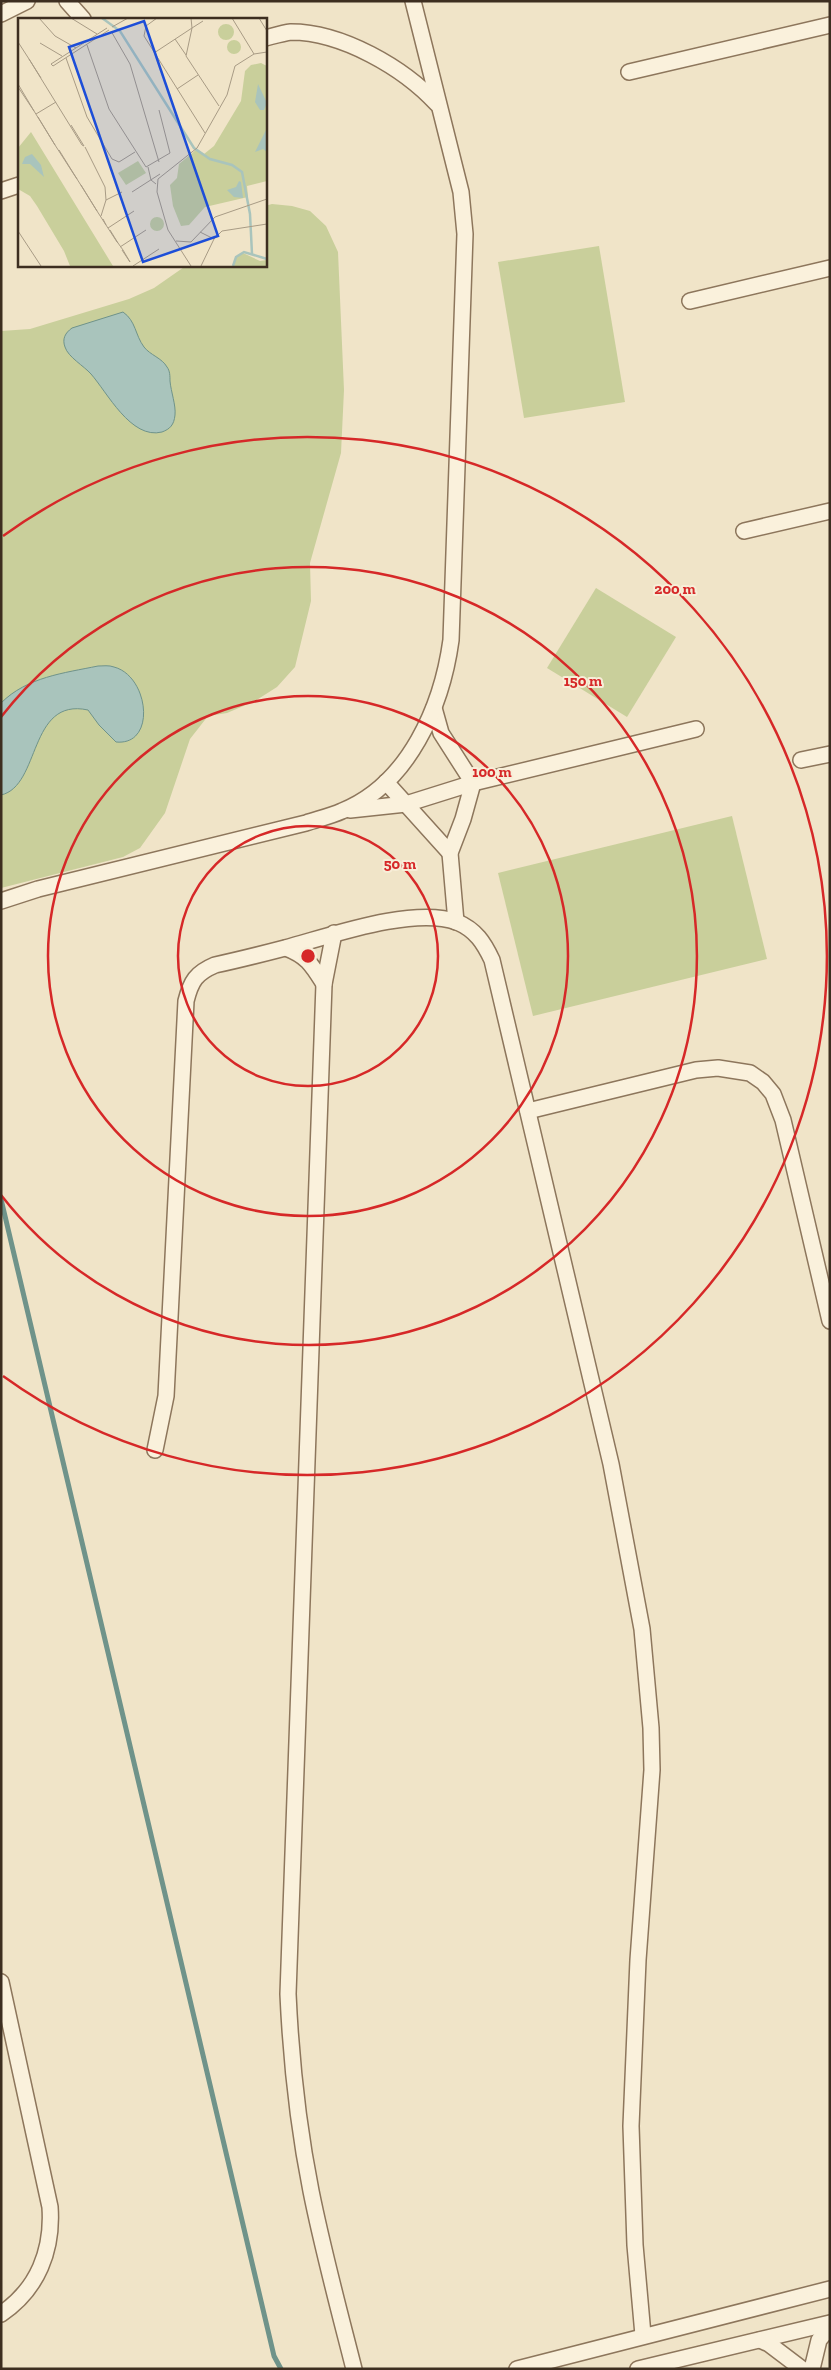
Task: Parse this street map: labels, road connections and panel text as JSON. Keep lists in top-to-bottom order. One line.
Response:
{"rings":["200 m","150 m","100 m","50 m"]}
